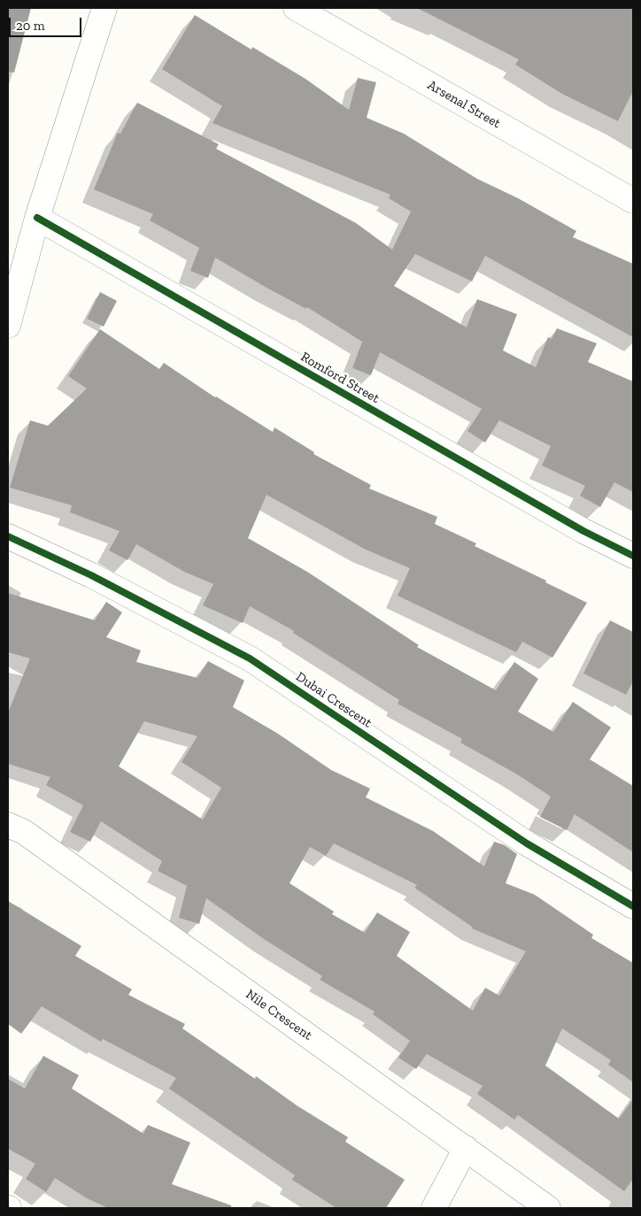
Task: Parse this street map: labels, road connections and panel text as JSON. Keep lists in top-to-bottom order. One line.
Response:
{"streets":{"street":["Arsenal Street","Romford Street","Dubai Crescent","Nile Crescent"]},"scale_bar":"20 m"}
